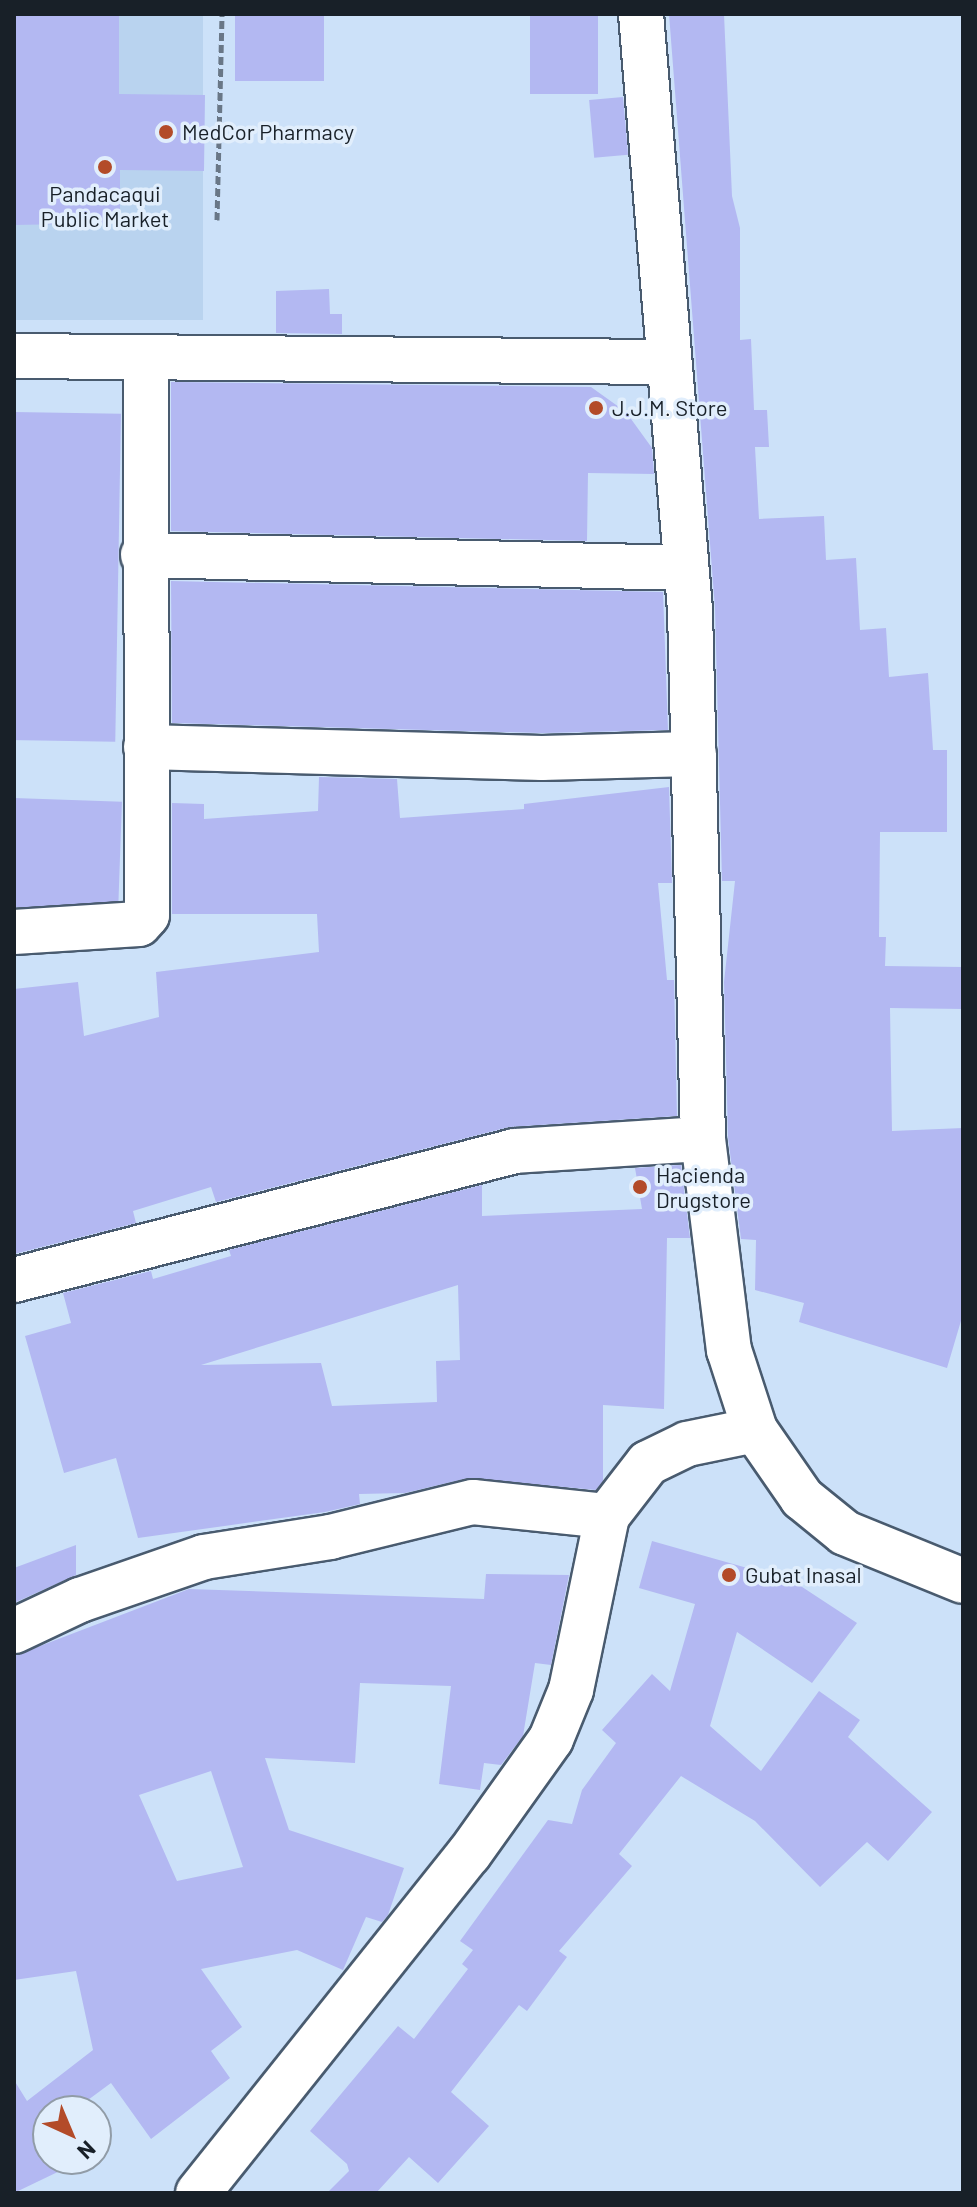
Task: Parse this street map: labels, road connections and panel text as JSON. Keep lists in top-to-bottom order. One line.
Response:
{"places":["MedCor Pharmacy","Pandacaqui Public Market","J.J.M. Store","Hacienda Drugstore","Gubat Inasal"],"north":"bottom right"}
